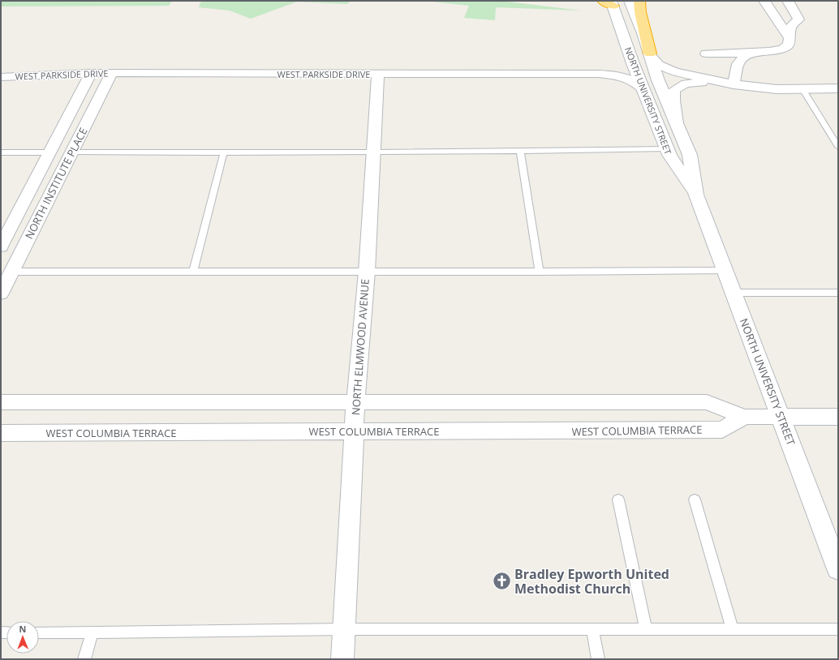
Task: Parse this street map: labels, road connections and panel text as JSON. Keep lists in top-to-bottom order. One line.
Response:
{"streets":{"main road":["NORTH UNIVERSITY STREET"],"street":["WEST PARKSIDE DRIVE","NORTH INSTITUTE PLACE","NORTH ELMWOOD AVENUE","WEST COLUMBIA TERRACE"]},"crossings":[["WEST PARKSIDE DRIVE","NORTH UNIVERSITY STREET"],["WEST PARKSIDE DRIVE","NORTH INSTITUTE PLACE"],["WEST PARKSIDE DRIVE","NORTH ELMWOOD AVENUE"],["NORTH ELMWOOD AVENUE","WEST COLUMBIA TERRACE"]],"places":{"church":["Bradley Epworth United Methodist Church"]},"north":"top"}
